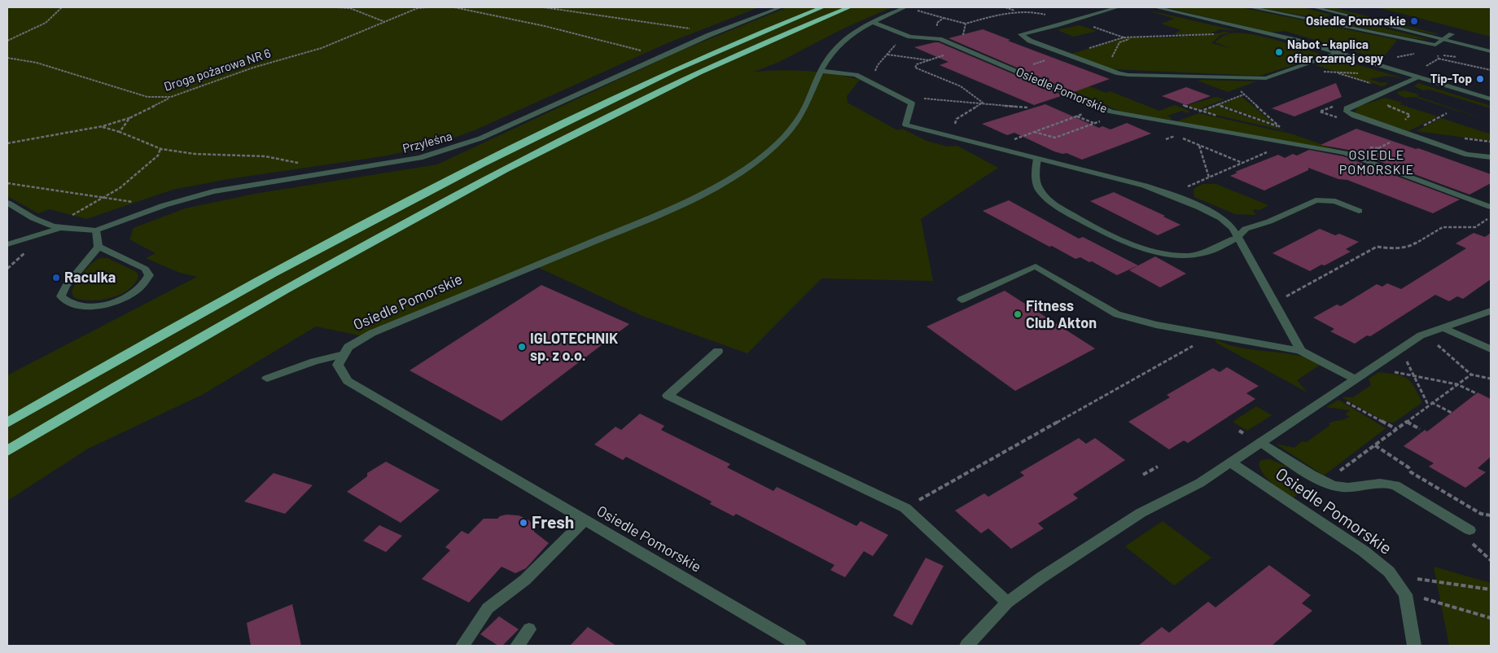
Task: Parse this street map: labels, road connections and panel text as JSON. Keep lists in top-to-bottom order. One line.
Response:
{"streets":{"street":["Osiedle Pomorskie","Przyleśna"],"path":["Droga pożarowa NR 6"]},"districts":["OSIEDLE POMORSKIE"],"places":["Osiedle Pomorskie","Nabot - kaplica ofiar czarnej ospy","Tip-Top","Raculka","Fitness Club Akton","IGLOTECHNIK sp. z o.o.","Fresh"]}
